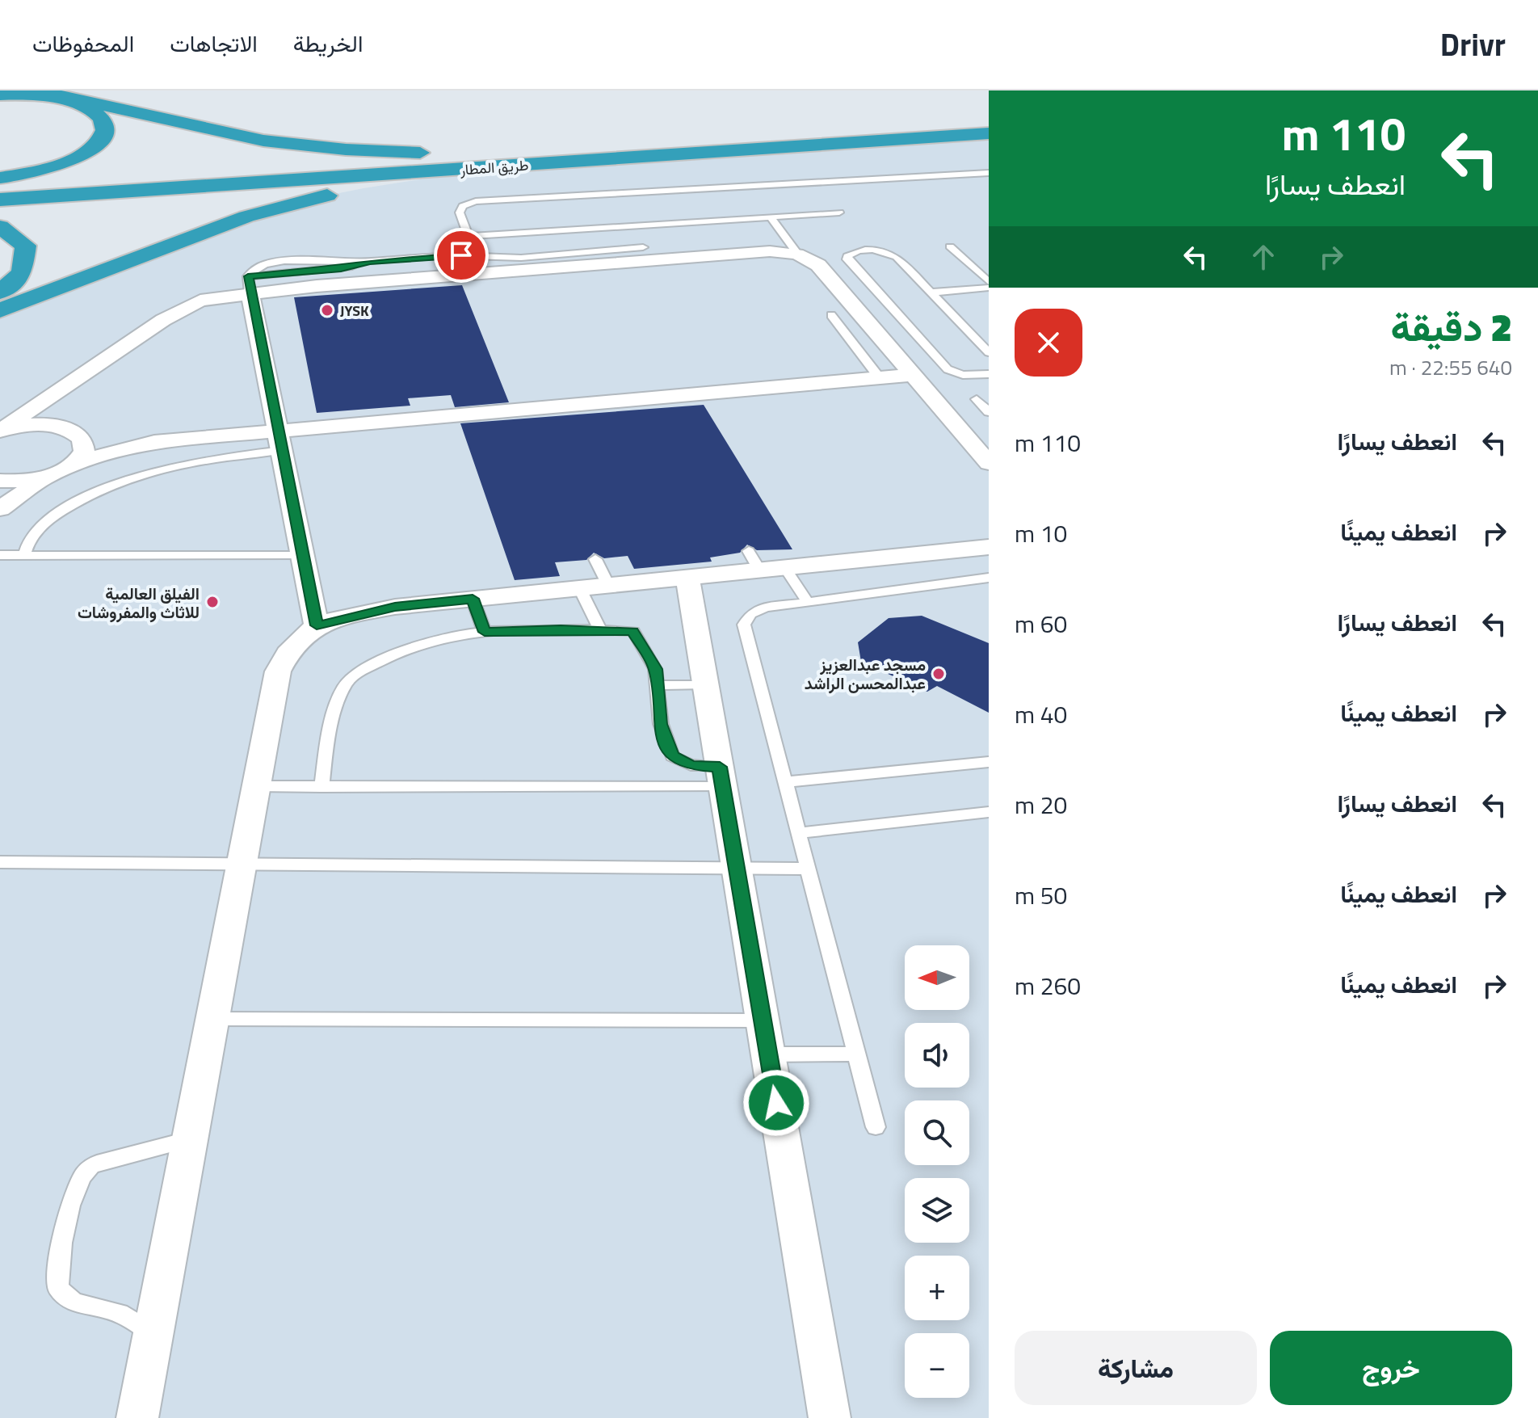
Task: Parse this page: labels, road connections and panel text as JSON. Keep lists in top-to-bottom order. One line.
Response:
{"streets":{"highway":["طريق المطار"]},"places":["JYSK","الفيلق العالمية للاثاث والمفروشات","مسجد عبدالعزيز عبدالمحسن الراشد"],"north":"left","page":{"header":"Drivr","nav":["الخريطة","الاتجاهات","المحفوظات"],"turn":["110 m","انعطف يسارًا"],"heading":["2 دقيقة","640 m · 22:55"],"list":[{"name":"انعطف يسارًا","value":"110 m"},{"name":"انعطف يمينًا","value":"10 m"},{"name":"انعطف يسارًا","value":"60 m"},{"name":"انعطف يمينًا","value":"40 m"},{"name":"انعطف يسارًا","value":"20 m"},{"name":"انعطف يمينًا","value":"50 m"},{"name":"انعطف يمينًا","value":"260 m"}],"map_buttons":["+","−"],"buttons":["خروج","مشاركة"]}}
